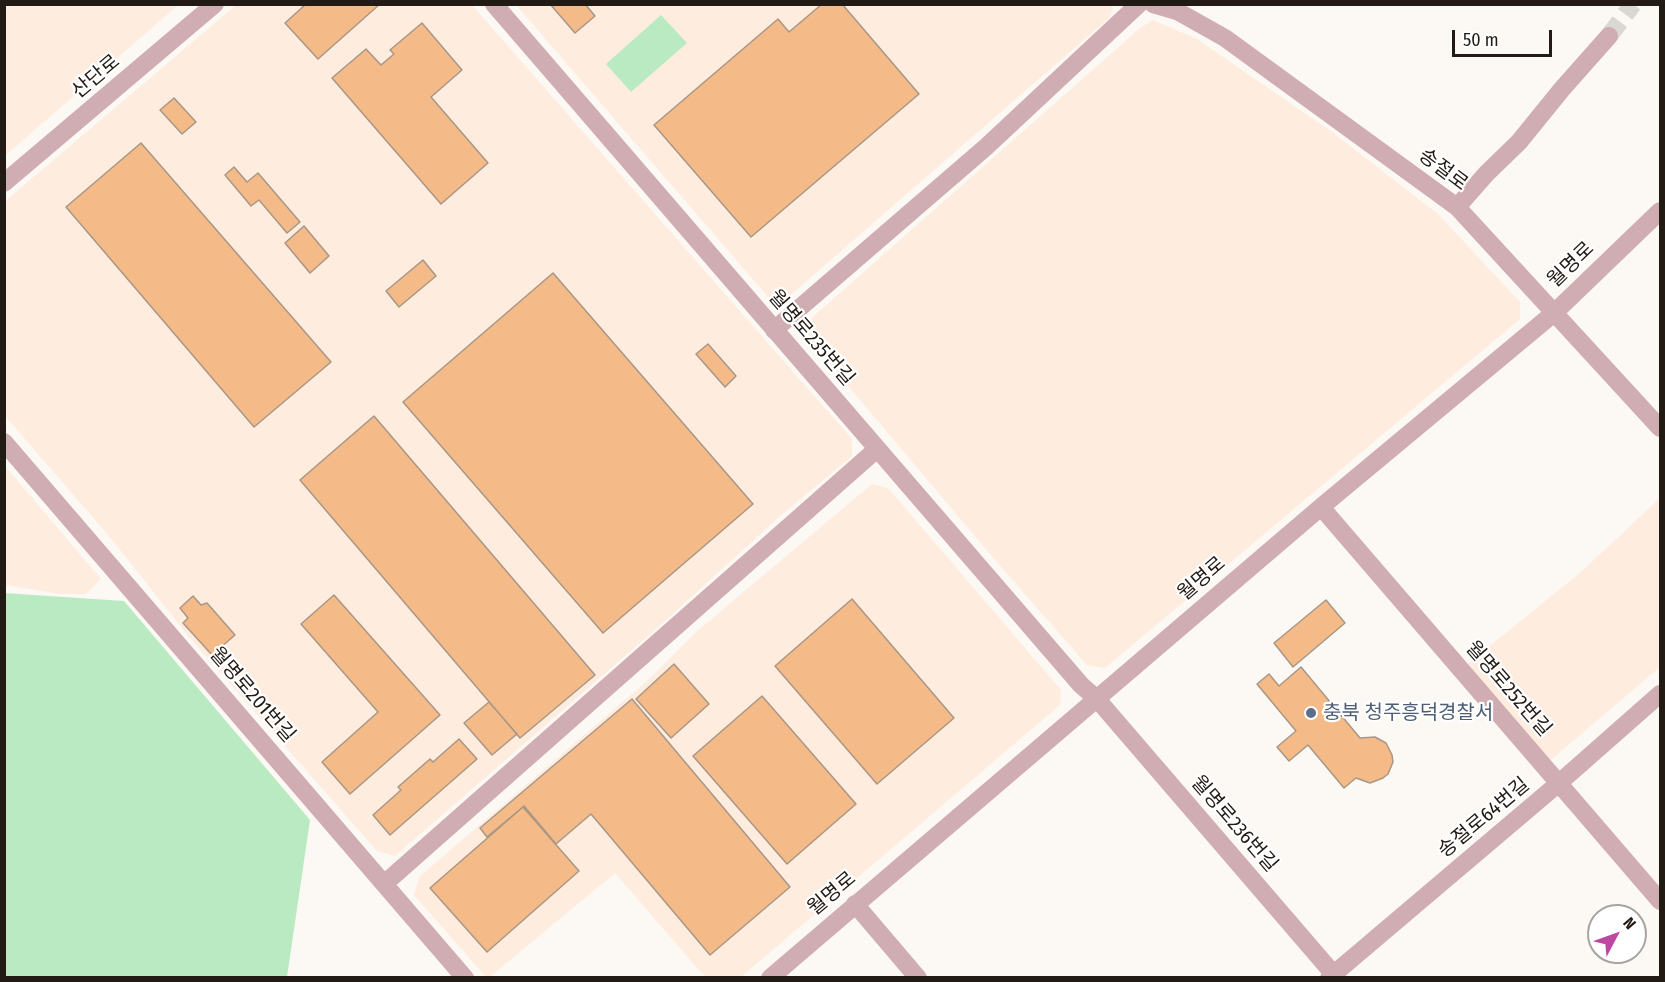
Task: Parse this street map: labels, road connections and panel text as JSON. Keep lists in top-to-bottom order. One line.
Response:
{"streets":{"street":["산단로","송절로","월명로","월명로235번길","월명로252번길","월명로201번길","송절로64번길","월명로236번길"]},"crossings":[["송절로","월명로"],["월명로","월명로235번길"],["월명로","월명로252번길"],["월명로","월명로236번길"],["월명로235번길","월명로236번길"],["월명로252번길","송절로64번길"],["송절로64번길","월명로236번길"]],"places":["충북 청주흥덕경찰서"],"scale_bar":"50 m","north":"top right"}
